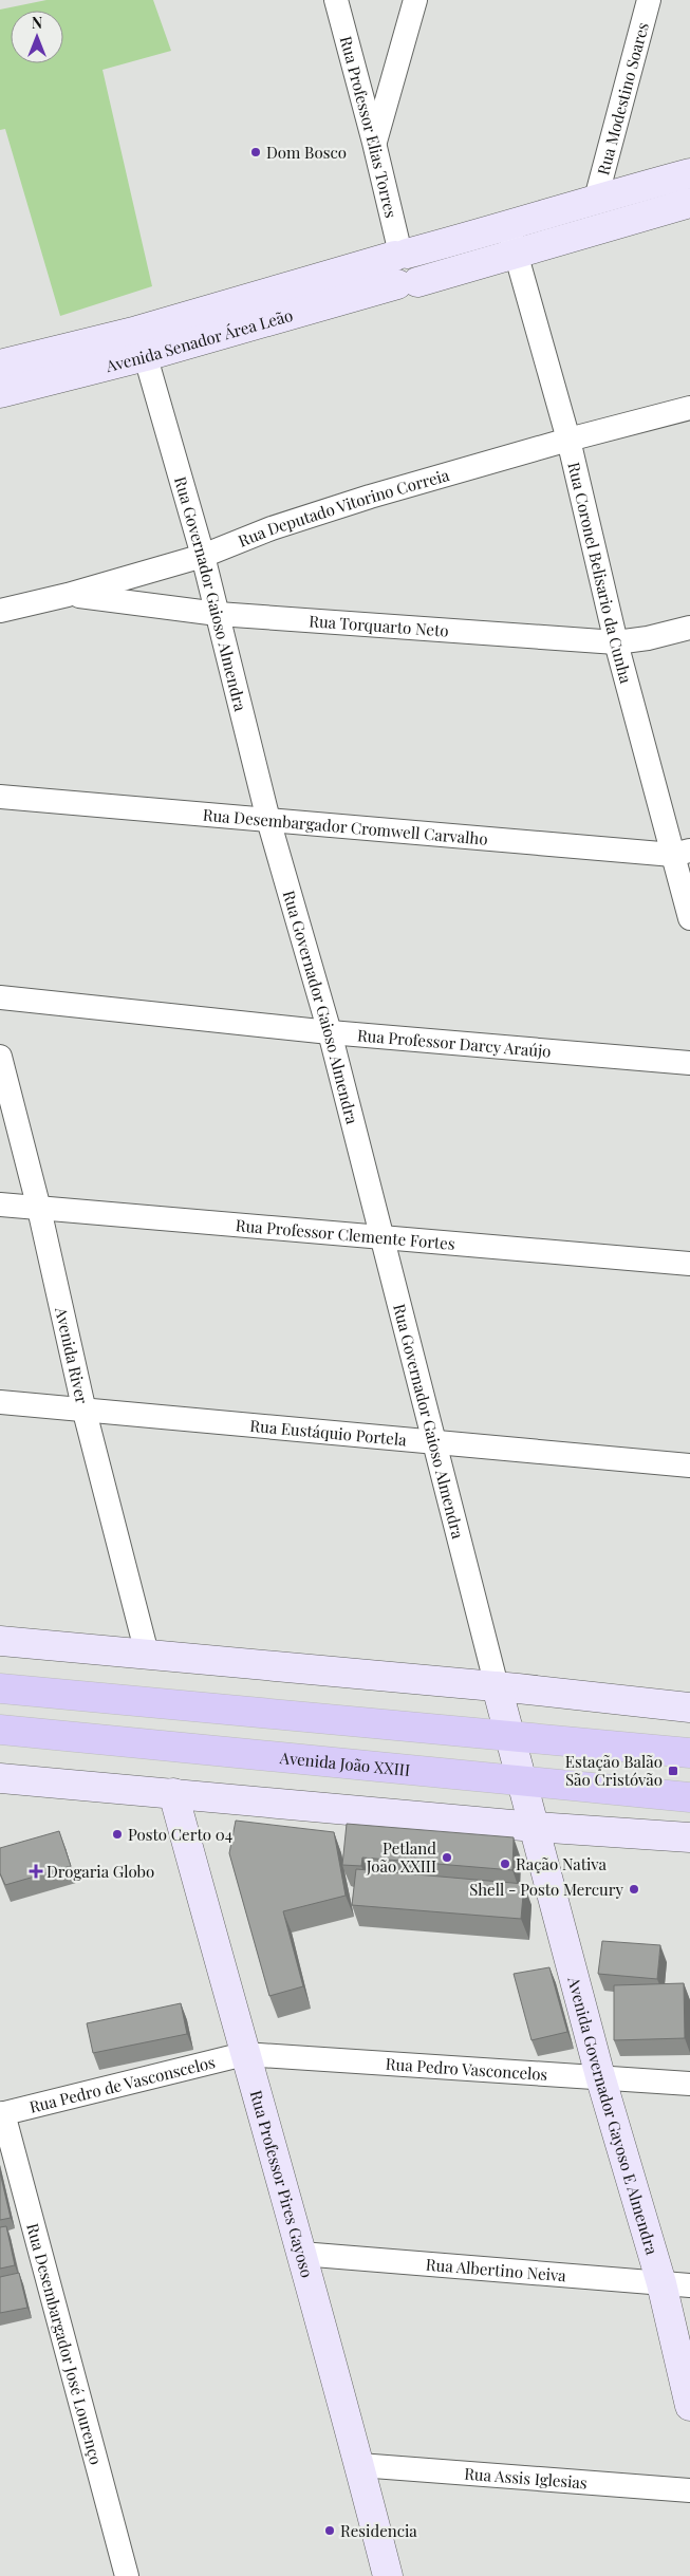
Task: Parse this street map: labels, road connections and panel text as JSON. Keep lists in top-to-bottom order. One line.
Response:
{"streets":{"main road":["Avenida Senador Área Leão","Avenida João XXIII","Avenida Governador Gayoso E Almendra","Rua Professor Pires Gayoso"],"street":["Rua Modestino Soares","Rua Professor Elias Torres","Rua Deputado Vitorino Correia","Rua Coronel Belisario da Cunha","Rua Governador Gaioso Almendra","Rua Torquarto Neto","Rua Desembargador Cromwell Carvalho","Rua Professor Darcy Araújo","Rua Professor Clemente Fortes","Avenida River","Rua Eustáquio Portela","Rua Pedro Vasconcelos","Rua Pedro de Vasconscelos","Rua Albertino Neiva","Rua Desembargador José Lourenço","Rua Assis Iglesias"]},"crossings":[["Rua Modestino Soares","Avenida Senador Área Leão"],["Rua Professor Elias Torres","Avenida Senador Área Leão"],["Avenida Senador Área Leão","Rua Coronel Belisario da Cunha"],["Avenida Senador Área Leão","Rua Governador Gaioso Almendra"],["Rua Deputado Vitorino Correia","Rua Coronel Belisario da Cunha"],["Rua Deputado Vitorino Correia","Rua Governador Gaioso Almendra"],["Rua Deputado Vitorino Correia","Rua Torquarto Neto"],["Rua Coronel Belisario da Cunha","Rua Torquarto Neto"],["Rua Coronel Belisario da Cunha","Rua Desembargador Cromwell Carvalho"],["Rua Governador Gaioso Almendra","Rua Torquarto Neto"],["Rua Governador Gaioso Almendra","Rua Desembargador Cromwell Carvalho"],["Rua Governador Gaioso Almendra","Rua Professor Darcy Araújo"],["Rua Governador Gaioso Almendra","Rua Professor Clemente Fortes"],["Rua Governador Gaioso Almendra","Rua Eustáquio Portela"],["Rua Governador Gaioso Almendra","Avenida Governador Gayoso E Almendra"],["Rua Professor Clemente Fortes","Avenida River"],["Avenida River","Rua Eustáquio Portela"],["Avenida João XXIII","Avenida Governador Gayoso E Almendra"],["Rua Pedro Vasconcelos","Rua Pedro de Vasconscelos"],["Rua Pedro Vasconcelos","Avenida Governador Gayoso E Almendra"],["Rua Pedro Vasconcelos","Rua Professor Pires Gayoso"],["Rua Pedro de Vasconscelos","Rua Professor Pires Gayoso"],["Rua Pedro de Vasconscelos","Rua Desembargador José Lourenço"],["Avenida Governador Gayoso E Almendra","Rua Albertino Neiva"],["Rua Professor Pires Gayoso","Rua Albertino Neiva"],["Rua Professor Pires Gayoso","Rua Assis Iglesias"]],"places":{"other":["Dom Bosco","Posto Certo 04","Petland João XXIII","Ração Nativa","Shell - Posto Mercury","Residencia"],"transit":["Estação Balão São Cristóvão"],"health":["Drogaria Globo"]},"north":"top"}
